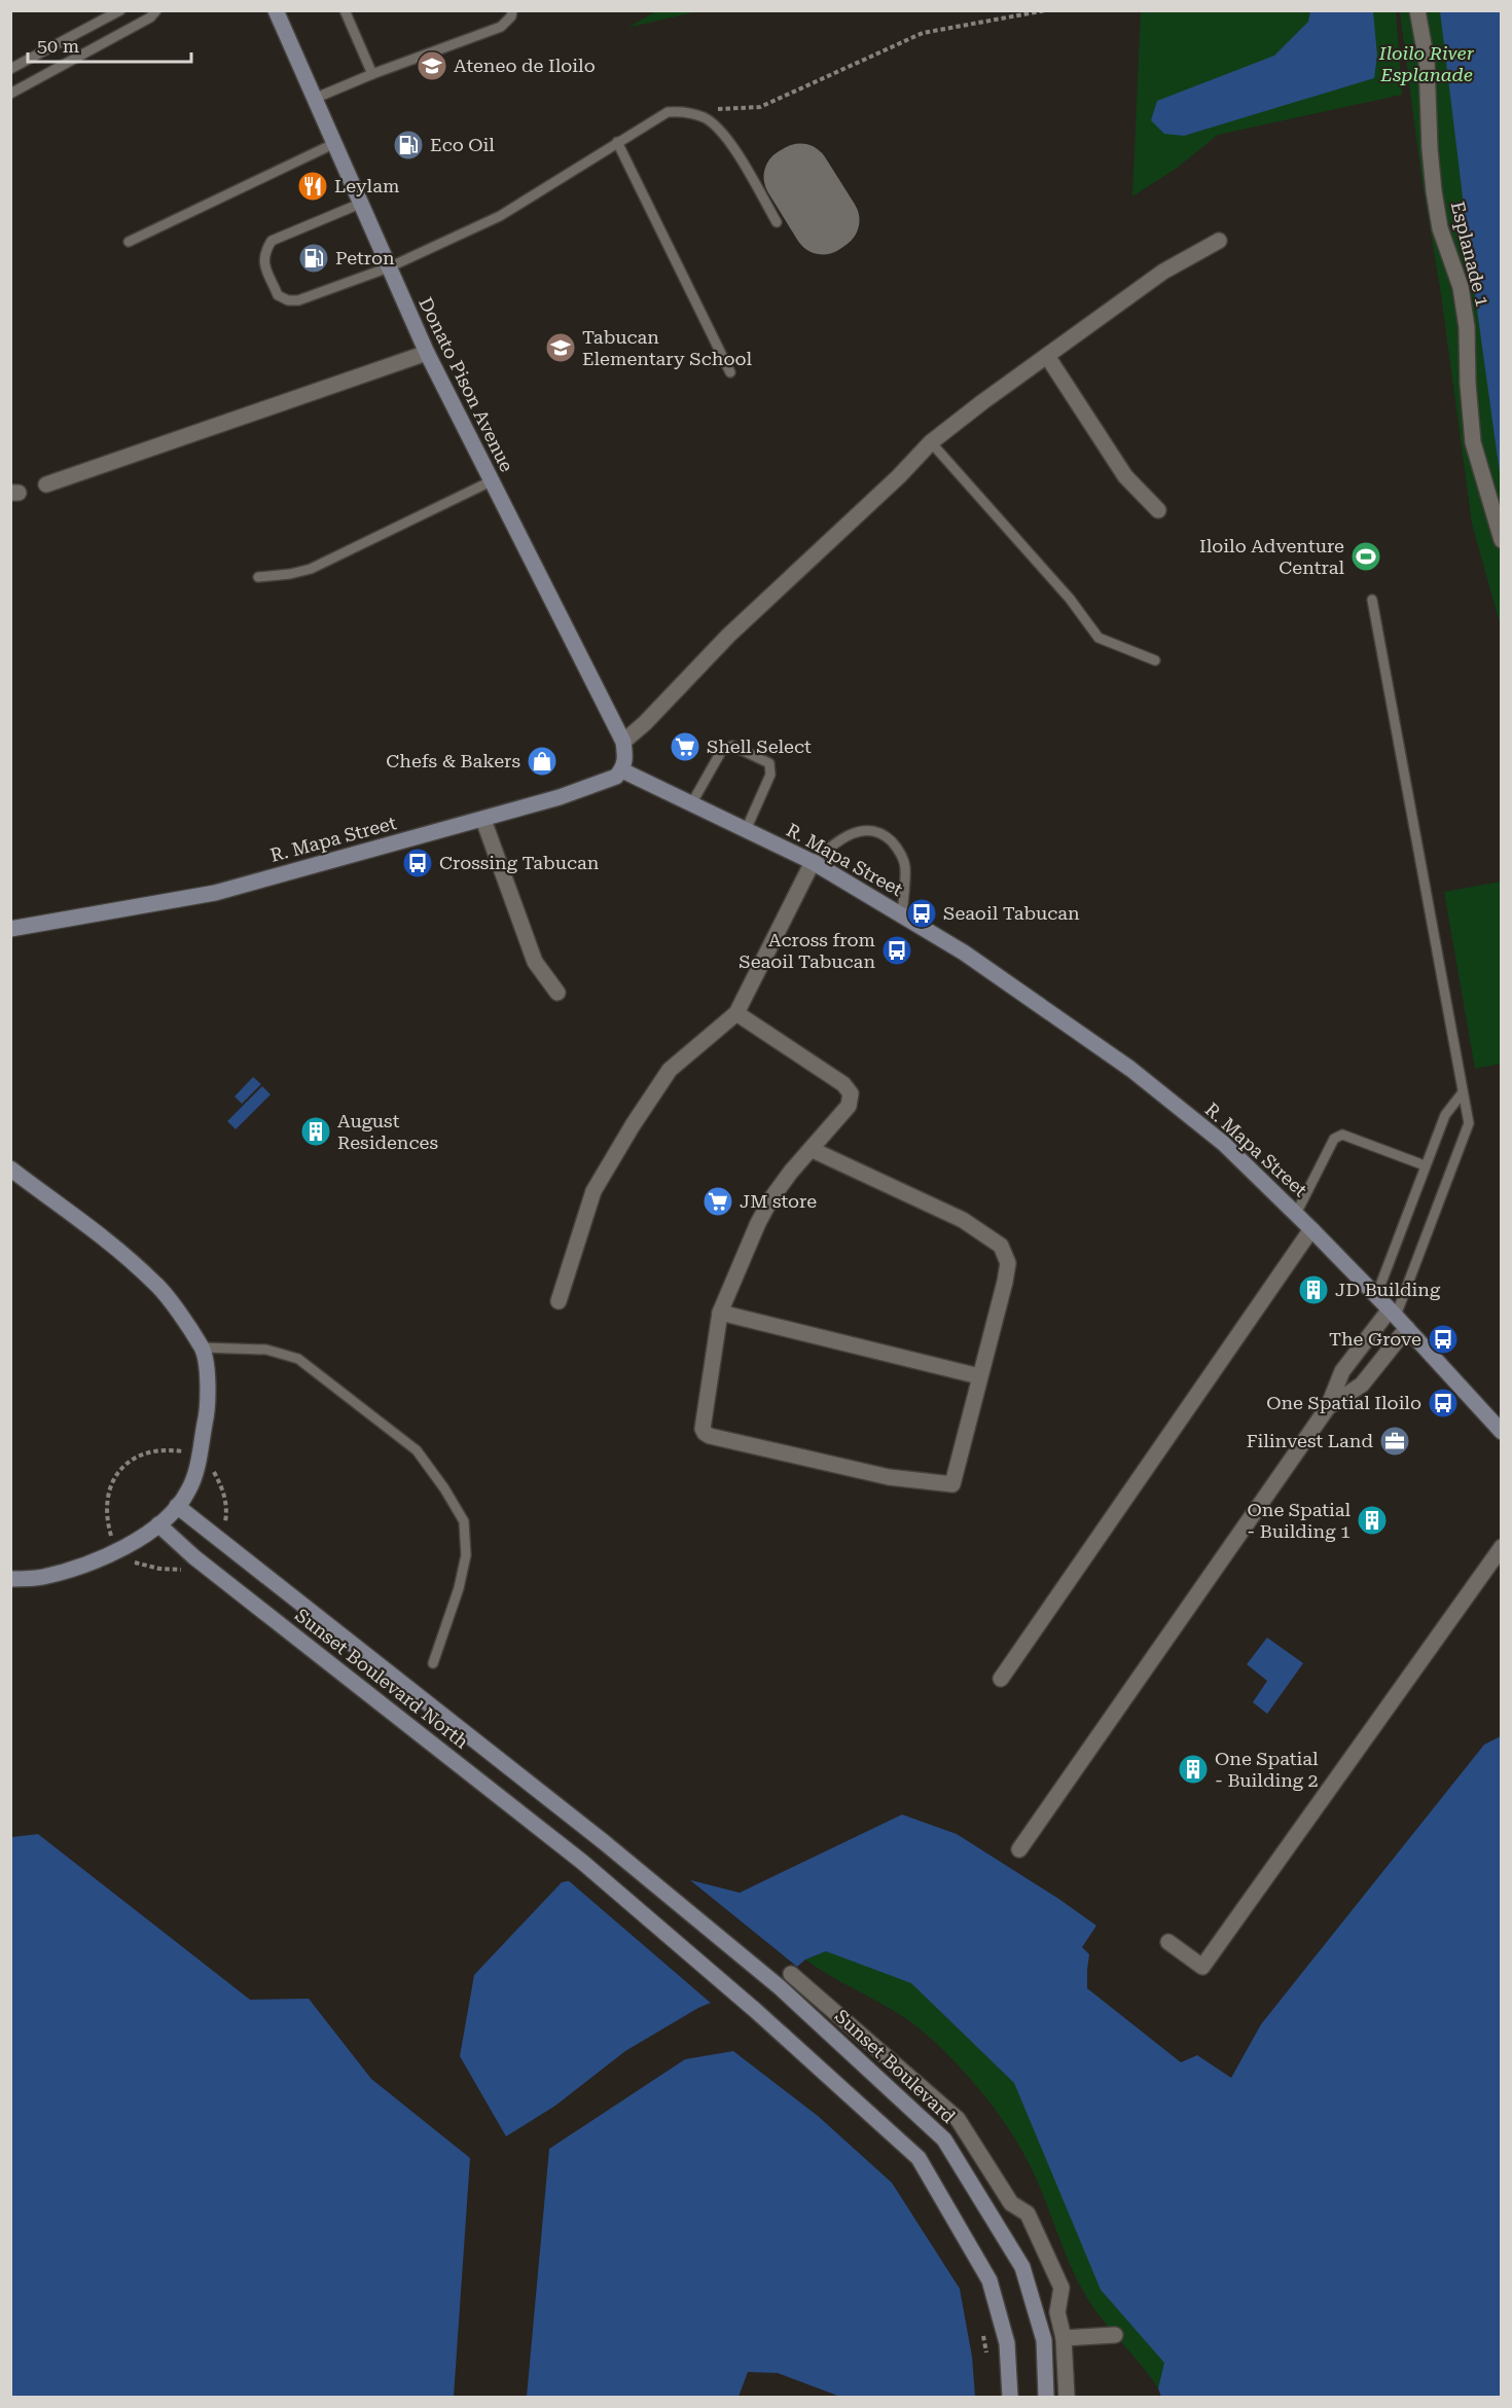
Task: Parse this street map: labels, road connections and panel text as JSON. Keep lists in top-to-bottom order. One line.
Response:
{"streets":{"main road":["Donato Pison Avenue","R. Mapa Street","Sunset Boulevard North","Sunset Boulevard"],"street":["Esplanade 1"]},"crossings":[["Donato Pison Avenue","R. Mapa Street"],["Sunset Boulevard North","Sunset Boulevard"]],"parks":["Iloilo River Esplanade"],"places":{"school or university":["Ateneo de Iloilo","Tabucan Elementary School"],"fuel station":["Eco Oil","Petron"],"restaurant":["Leylam"],"sports":["Iloilo Adventure Central"],"supermarket":["Shell Select","JM store"],"shop":["Chefs & Bakers"],"bus stop":["Crossing Tabucan","Seaoil Tabucan","Across from Seaoil Tabucan","The Grove","One Spatial Iloilo"],"building":["August Residences","JD Building","One Spatial - Building 1","One Spatial - Building 2"],"office":["Filinvest Land"]},"scale_bar":"50 m"}
